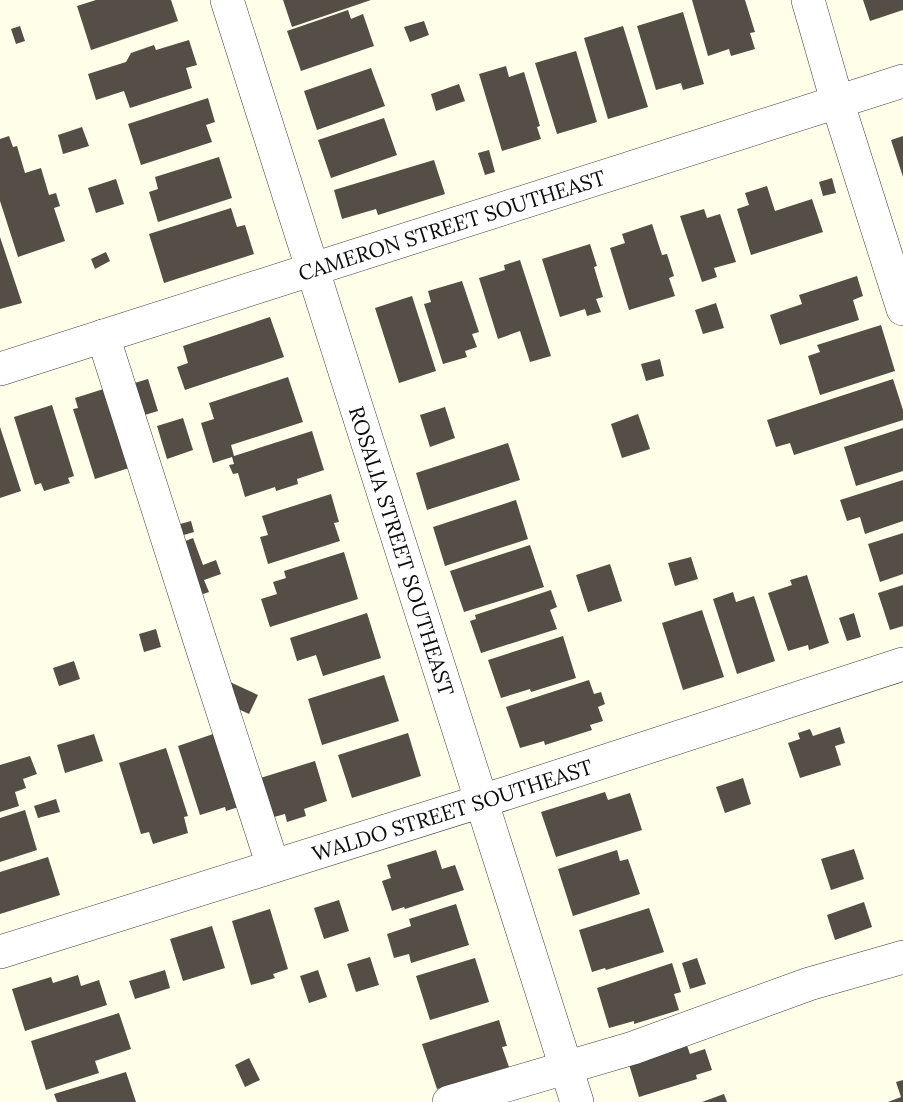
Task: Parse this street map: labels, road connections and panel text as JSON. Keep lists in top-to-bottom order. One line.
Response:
{"streets":{"street":["CAMERON STREET SOUTHEAST","ROSALIA STREET SOUTHEAST","WALDO STREET SOUTHEAST"]},"crossings":[["CAMERON STREET SOUTHEAST","ROSALIA STREET SOUTHEAST"],["ROSALIA STREET SOUTHEAST","WALDO STREET SOUTHEAST"]]}
